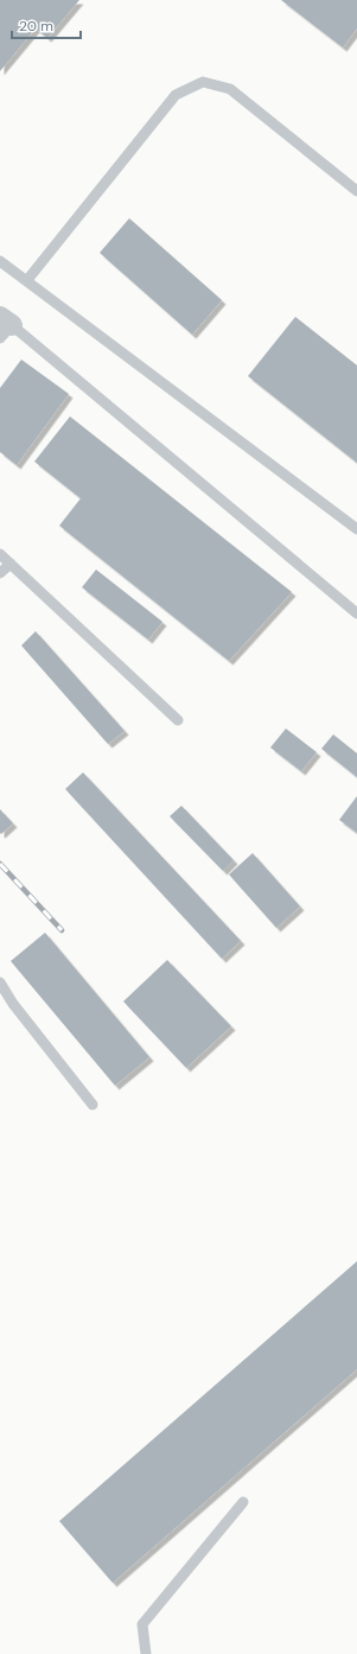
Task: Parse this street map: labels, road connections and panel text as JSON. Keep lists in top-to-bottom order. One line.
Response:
{"scale_bar":"20 m"}
